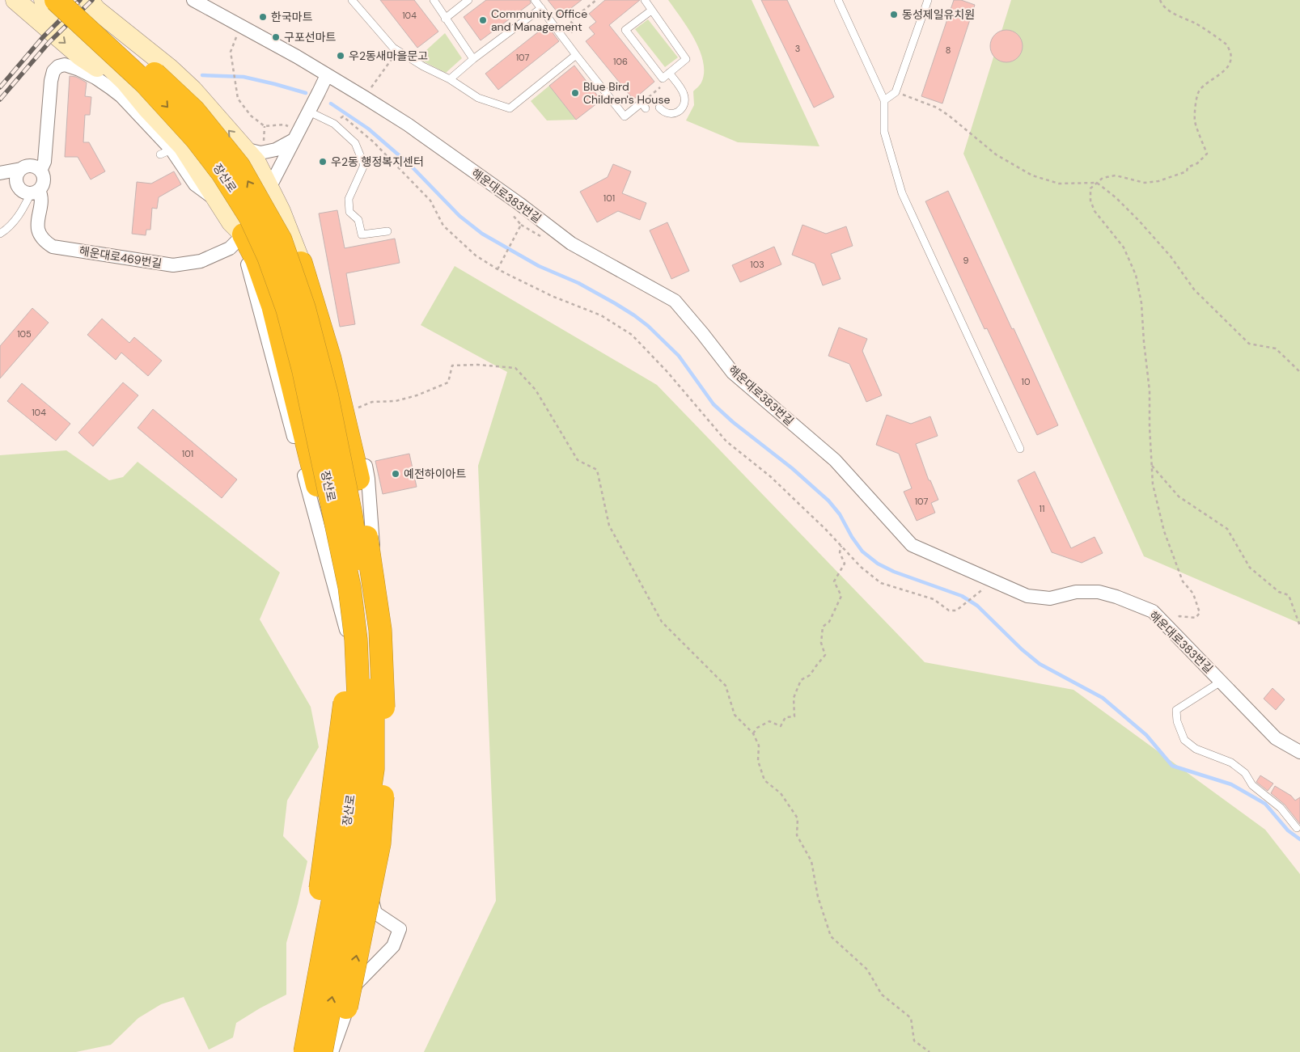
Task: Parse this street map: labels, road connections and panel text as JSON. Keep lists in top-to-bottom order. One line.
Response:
{"streets":{"highway":["장산로"],"street":["해운대로383번길","해운대로469번길"]},"crossings":[["장산로","해운대로469번길"],["해운대로383번길","해운대로469번길"]],"places":["동성제일유치원","한국마트","Community Office and Management","구포선마트","우2동새마을문고","Blue Bird Children's House","우2동 행정복지센터","예전하이아트"],"house_numbers":["104","3","8","107","106","101","9","103","105","10","104","101","107","11"]}
